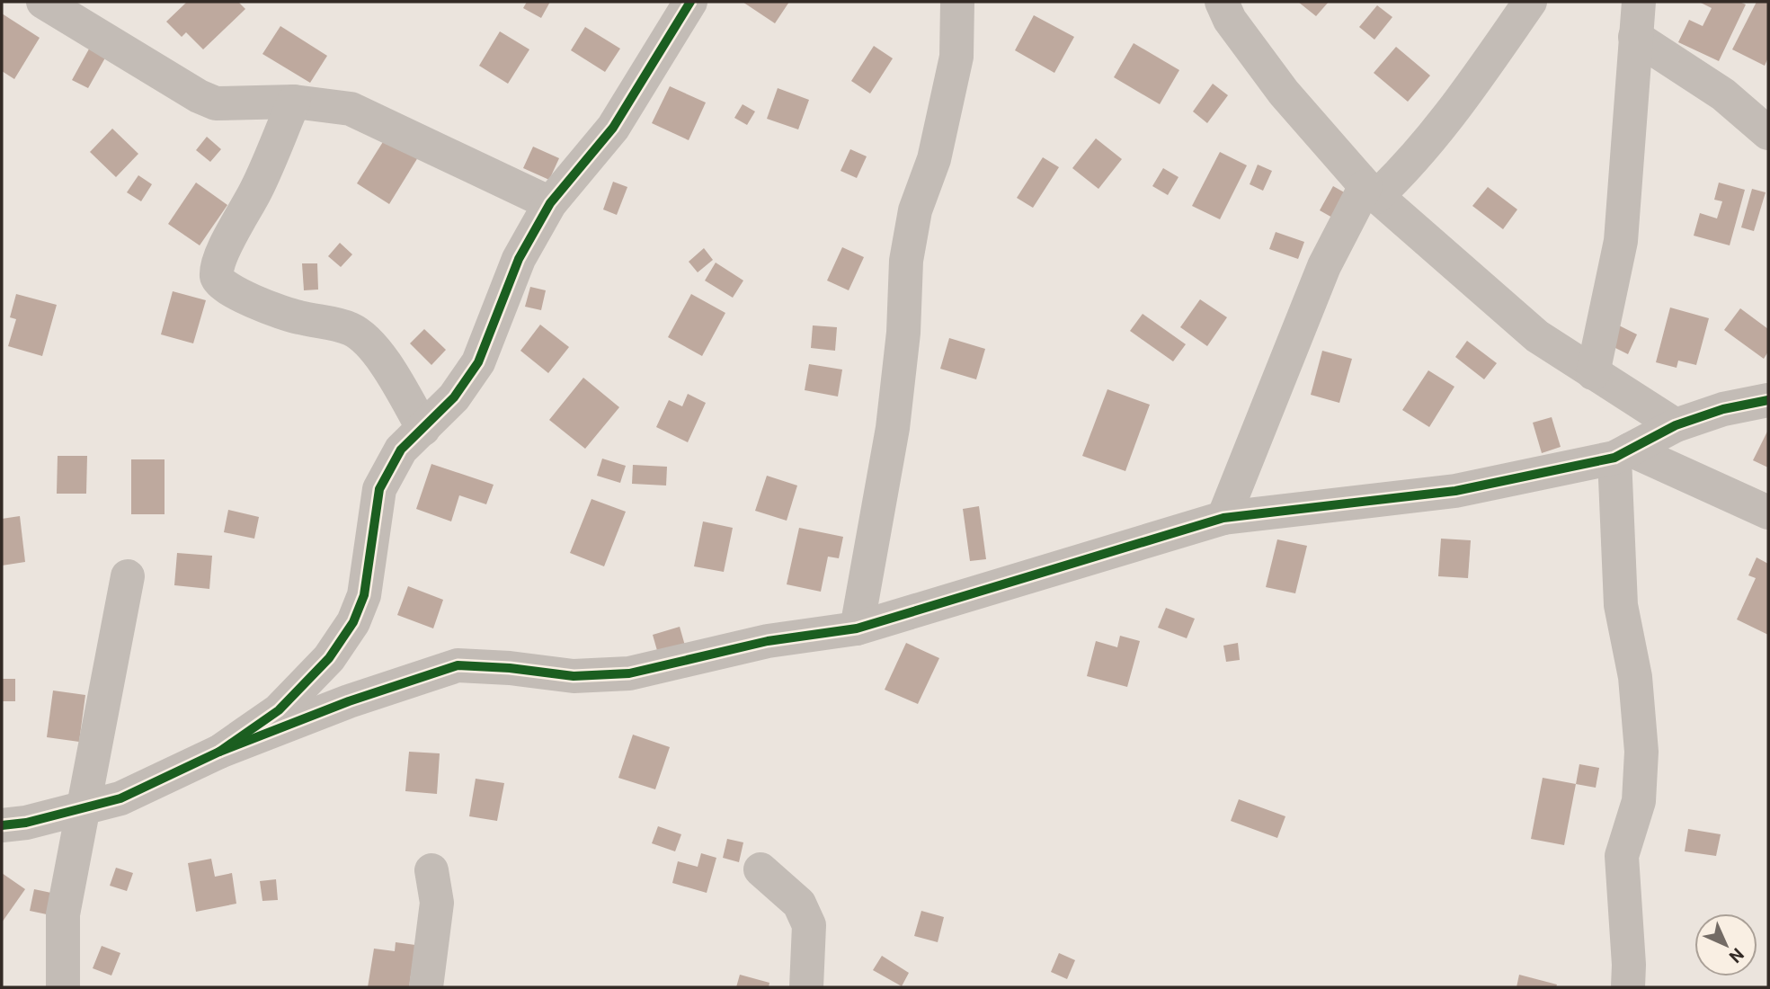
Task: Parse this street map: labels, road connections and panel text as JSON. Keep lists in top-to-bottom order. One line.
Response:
{"north":"bottom right"}
